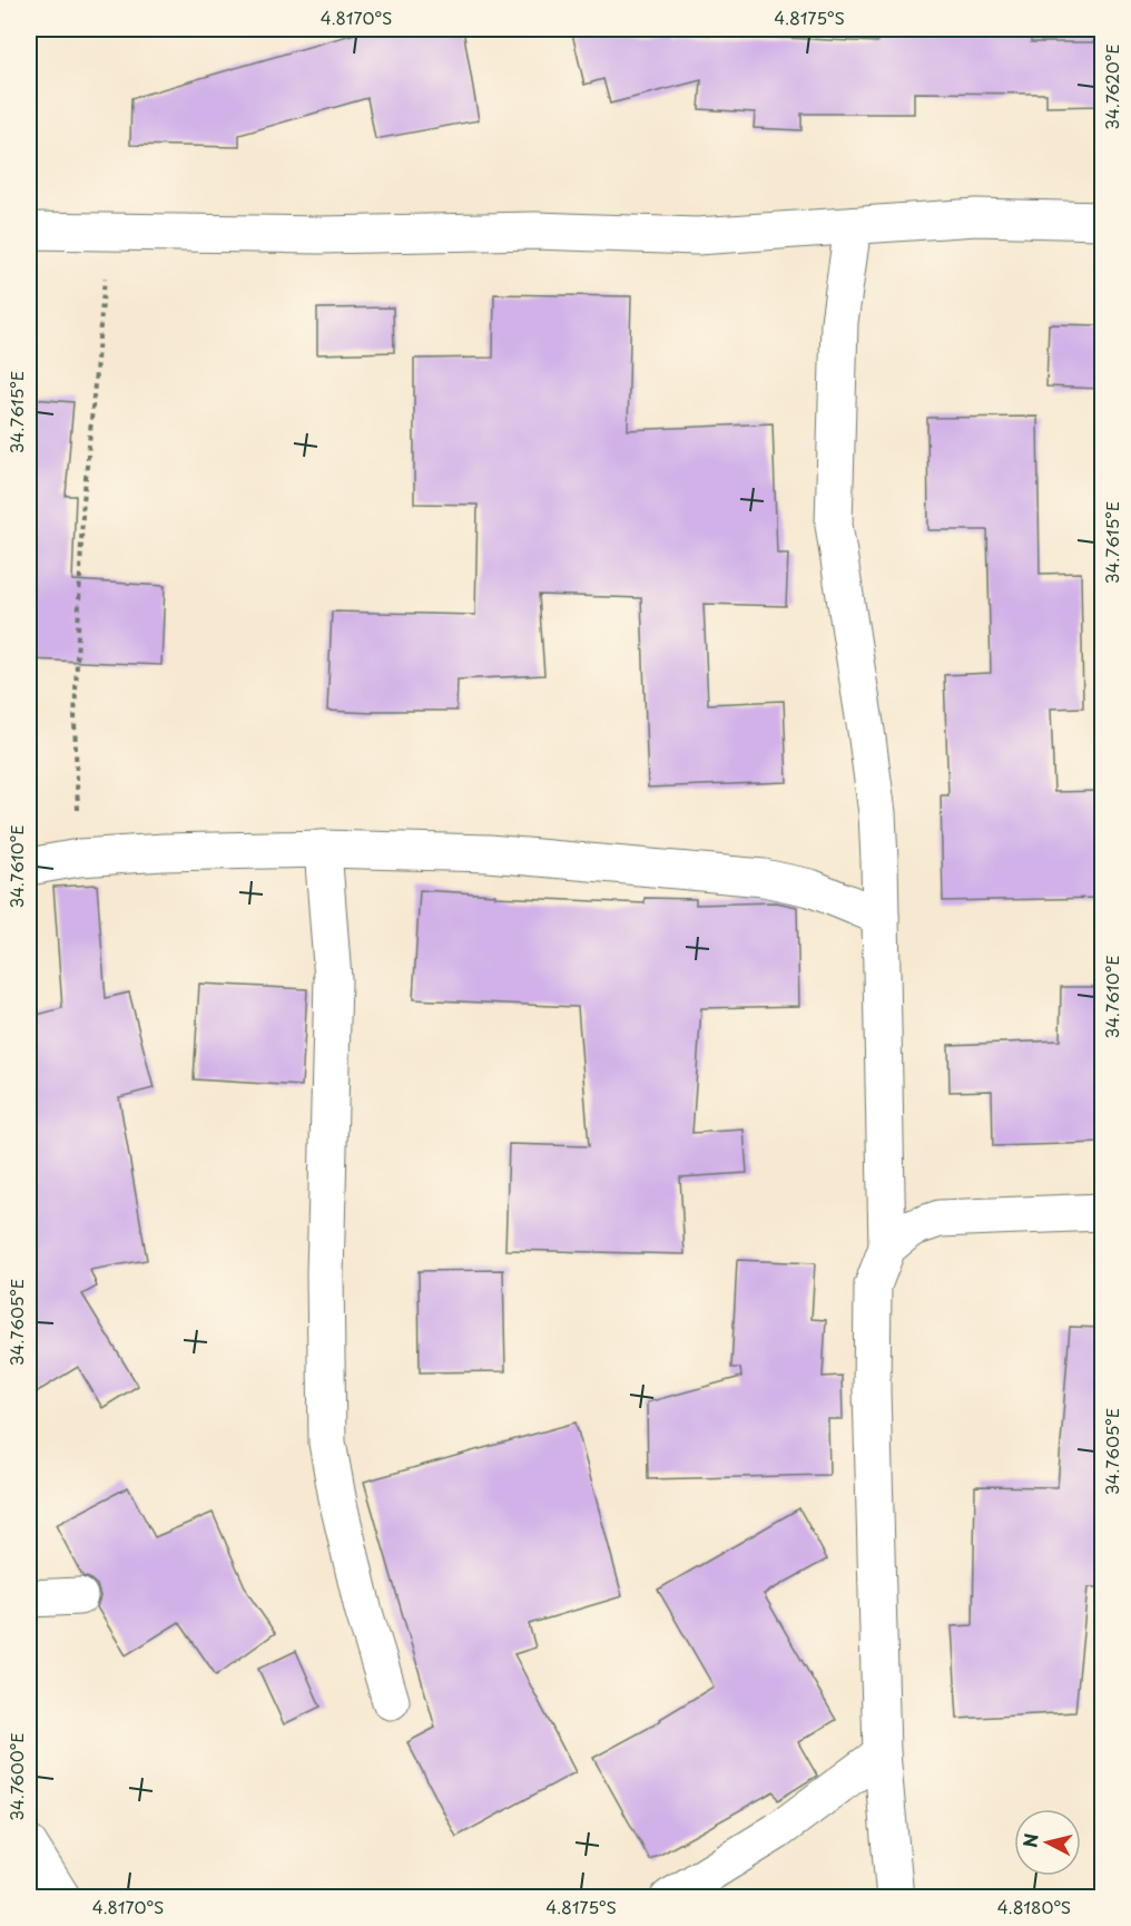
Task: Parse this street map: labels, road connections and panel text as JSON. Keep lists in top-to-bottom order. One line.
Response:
{"north":"left","coordinates":["4.8170°S","4.8175°S","34.7620°E","34.7615°E","34.7610°E","34.7605°E","34.7600°E","4.8180°S"]}
